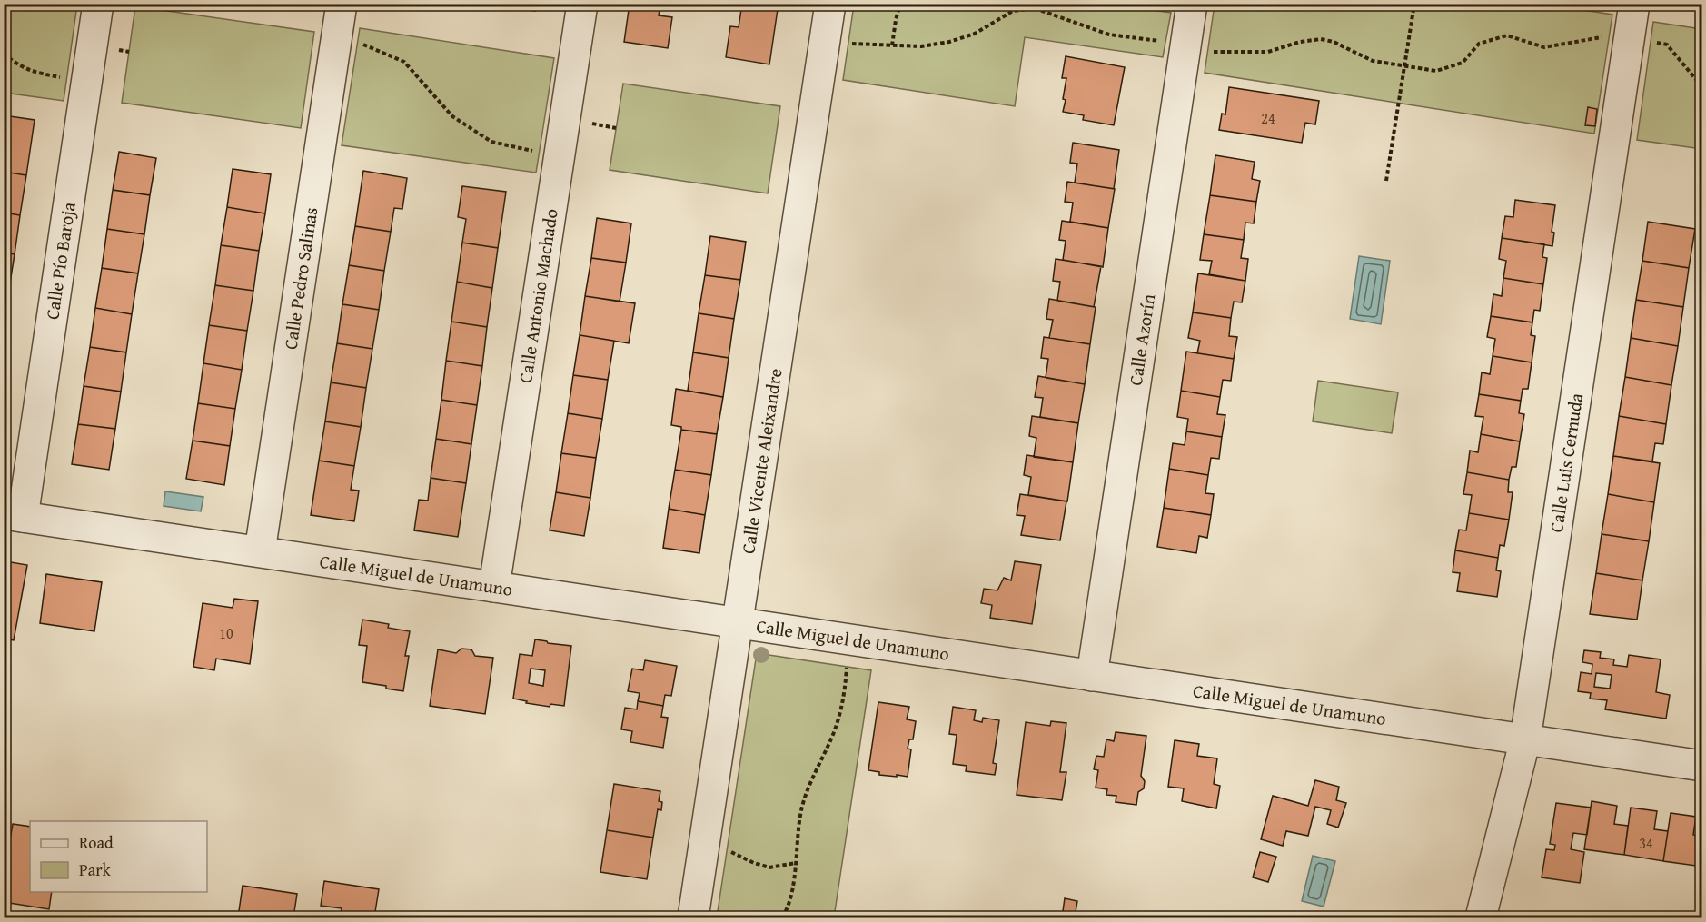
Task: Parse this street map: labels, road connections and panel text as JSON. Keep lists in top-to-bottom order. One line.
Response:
{"streets":{"street":["Calle Pío Baroja","Calle Pedro Salinas","Calle Antonio Machado","Calle Azorín","Calle Vicente Aleixandre","Calle Luis Cernuda","Calle Miguel de Unamuno"]},"crossings":[["Calle Pío Baroja","Calle Miguel de Unamuno"],["Calle Pedro Salinas","Calle Miguel de Unamuno"],["Calle Antonio Machado","Calle Miguel de Unamuno"],["Calle Azorín","Calle Miguel de Unamuno"],["Calle Vicente Aleixandre","Calle Miguel de Unamuno"],["Calle Luis Cernuda","Calle Miguel de Unamuno"]],"house_numbers":["24","10","34"],"legend":["Road","Park"]}
